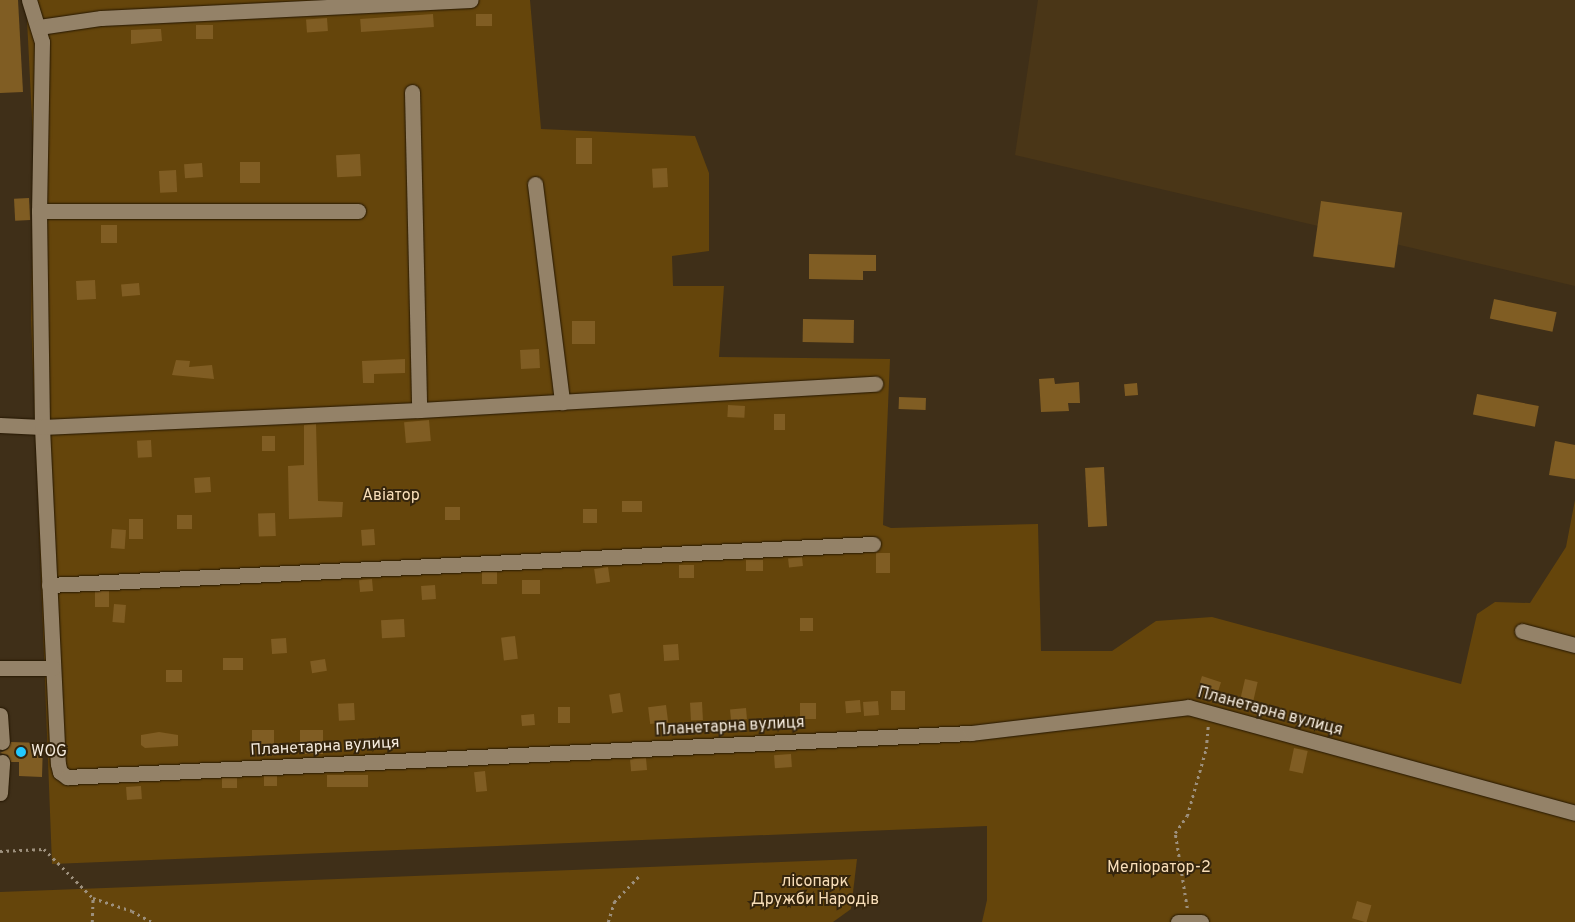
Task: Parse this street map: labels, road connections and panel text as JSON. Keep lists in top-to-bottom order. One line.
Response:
{"streets":{"street":["Планетарна вулиця"]},"parks":["Авіатор","Меліоратор-2","лісопарк Дружби Народів"],"places":["WOG"]}
